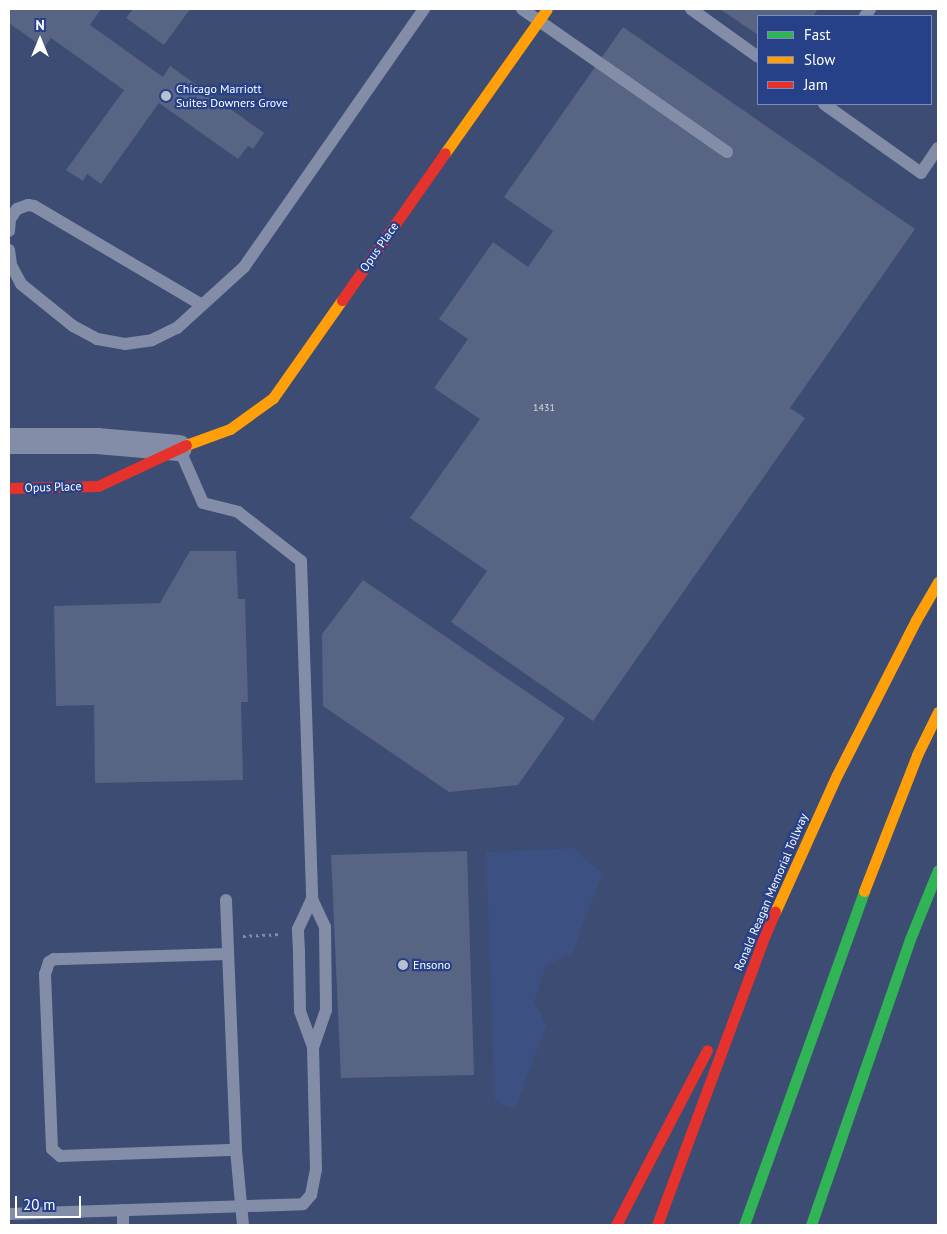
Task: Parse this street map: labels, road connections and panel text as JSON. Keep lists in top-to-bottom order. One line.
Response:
{"streets":{"main road":["Opus Place","Ronald Reagan Memorial Tollway"]},"places":["Chicago Marriott Suites Downers Grove","Ensono"],"house_numbers":["1431"],"legend":["Fast","Slow","Jam"],"scale_bar":"20 m","north":"top"}
